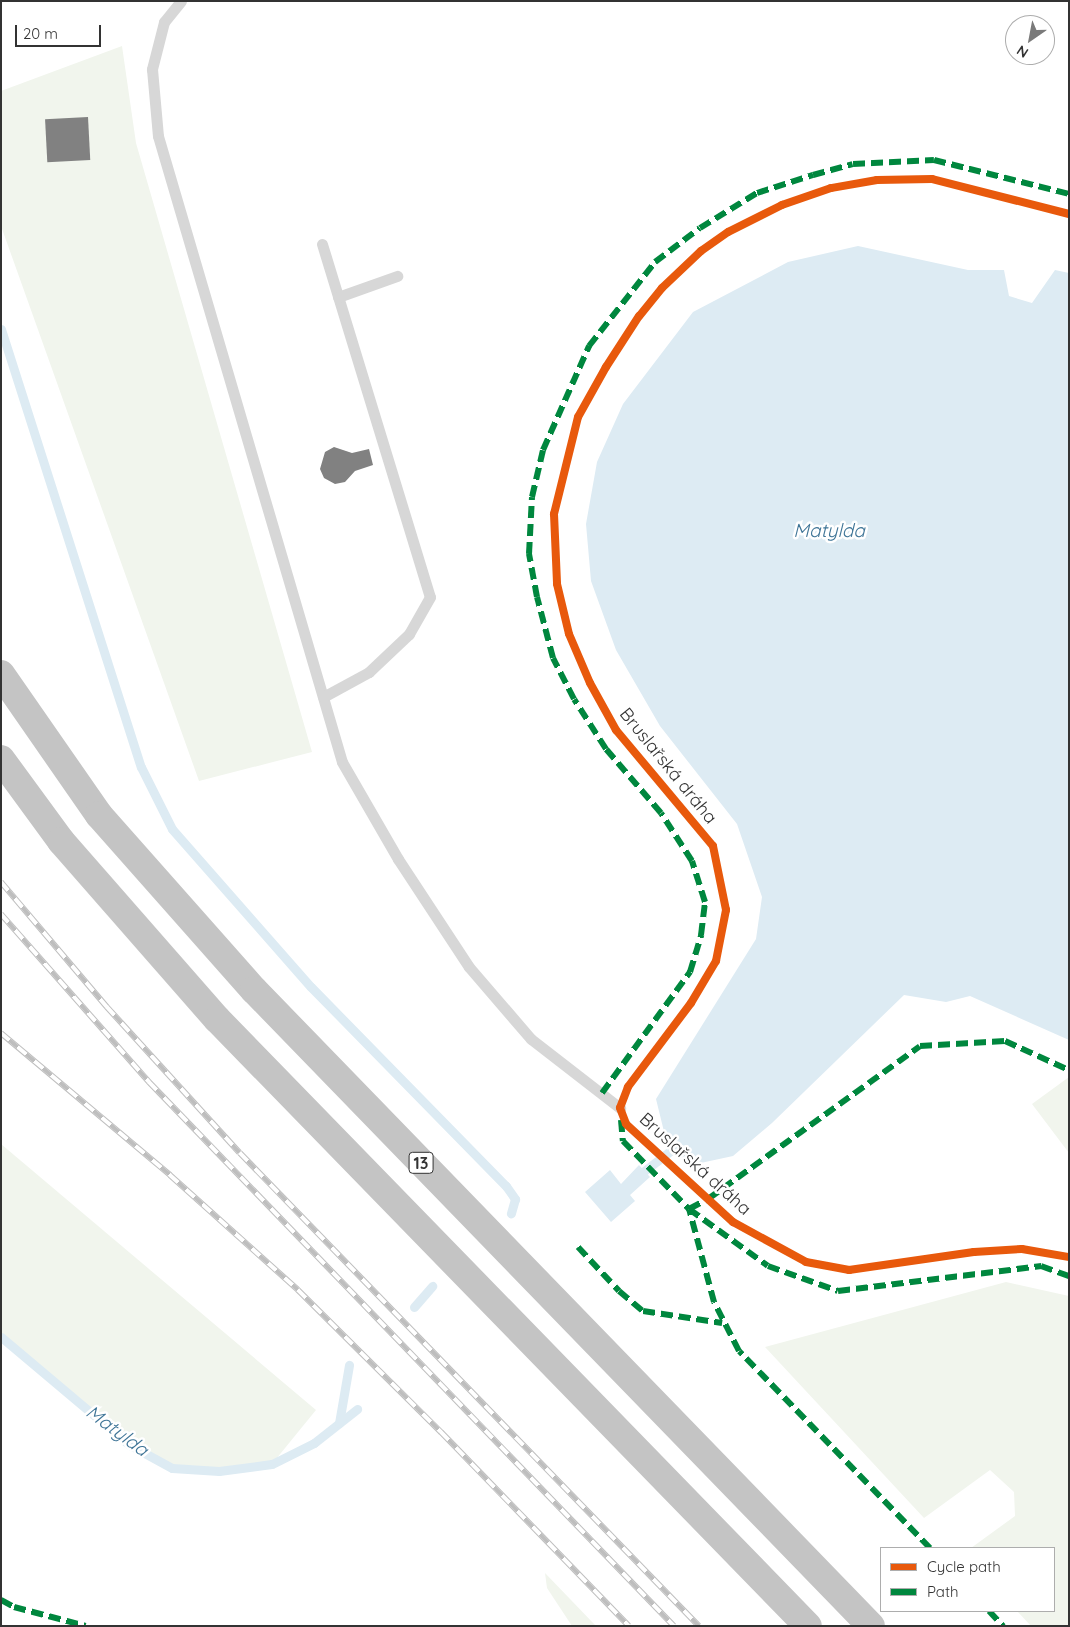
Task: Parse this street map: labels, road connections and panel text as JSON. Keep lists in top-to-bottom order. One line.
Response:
{"streets":{"highway":["13"],"cycle path":["Bruslařská dráha"]},"water":["Matylda"],"legend":["Cycle path","Path"],"scale_bar":"20 m","north":"bottom left"}
